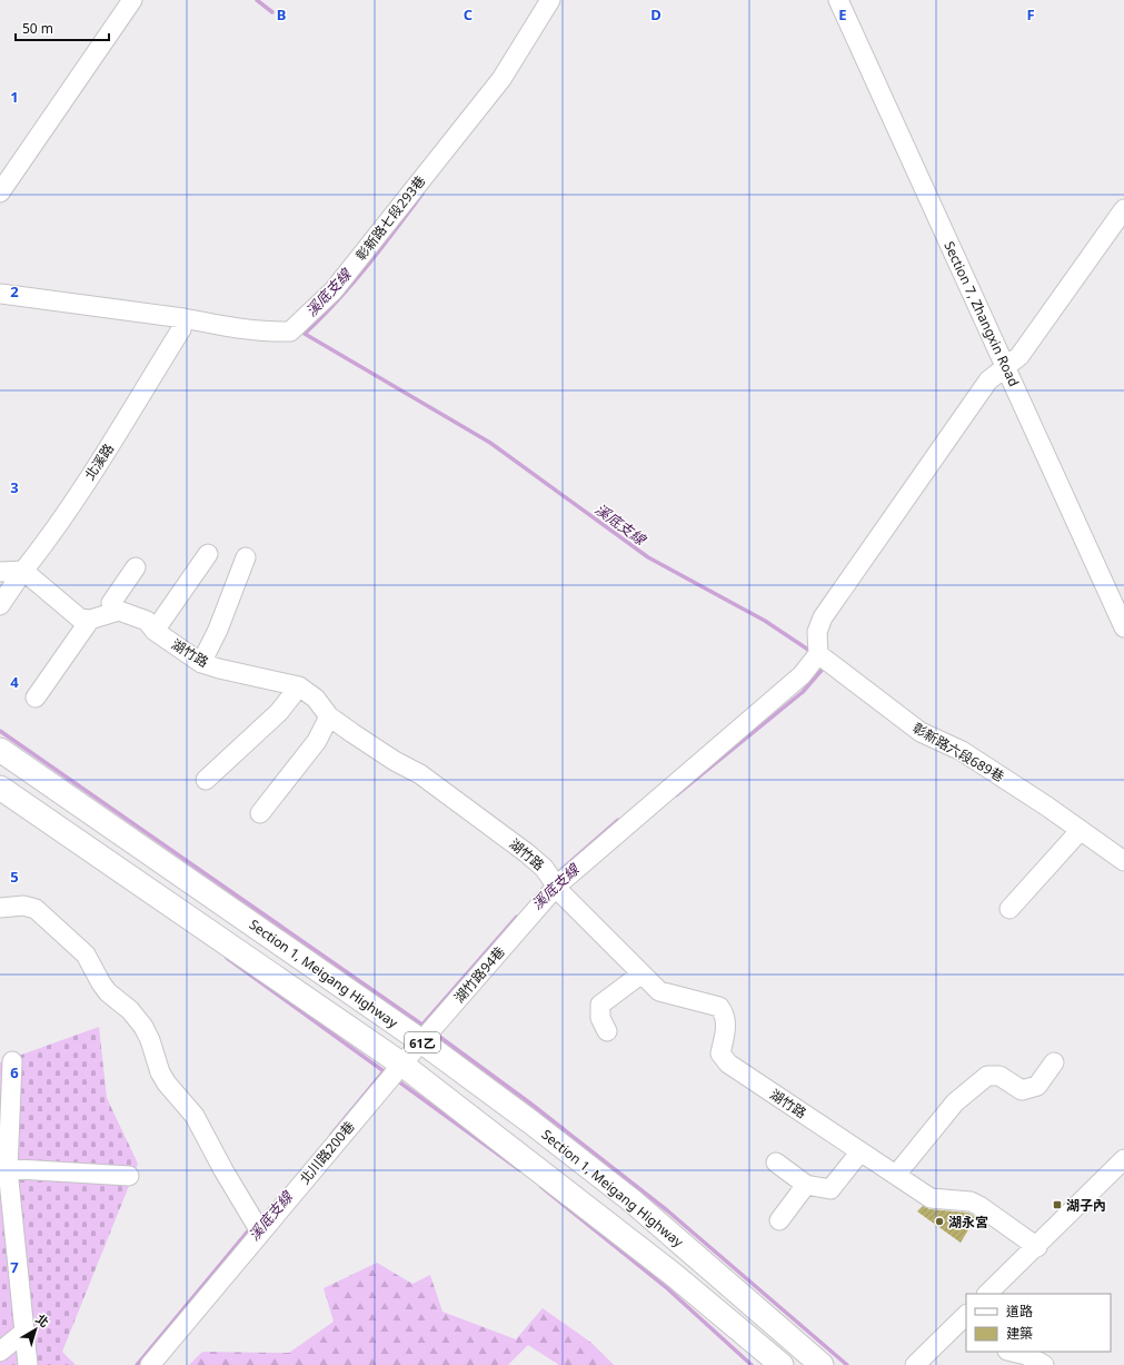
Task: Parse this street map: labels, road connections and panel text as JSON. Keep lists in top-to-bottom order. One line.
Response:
{"streets":{"main road":["Section 1, Meigang Highway","61乙"],"street":["彰新路七段293巷","Section 7, Zhangxin Road","北溪路","湖竹路","彰新路六段689巷","湖竹路94巷","北川路200巷"]},"crossings":[["彰新路七段293巷","北溪路"],["湖竹路","湖竹路94巷"],["彰新路六段689巷","湖竹路94巷"],["Section 1, Meigang Highway","湖竹路94巷"],["湖竹路94巷","61乙"],["湖竹路94巷","北川路200巷"],["61乙","北川路200巷"]],"water":["溪底支線"],"places":{"transit":["湖子內"],"other":["湖永宮"]},"legend":["道路","建築"],"scale_bar":"50 m","north":"top right","grid":{"columns":["B","C","D","E","F"],"rows":["1","2","3","4","5","6","7"]}}
